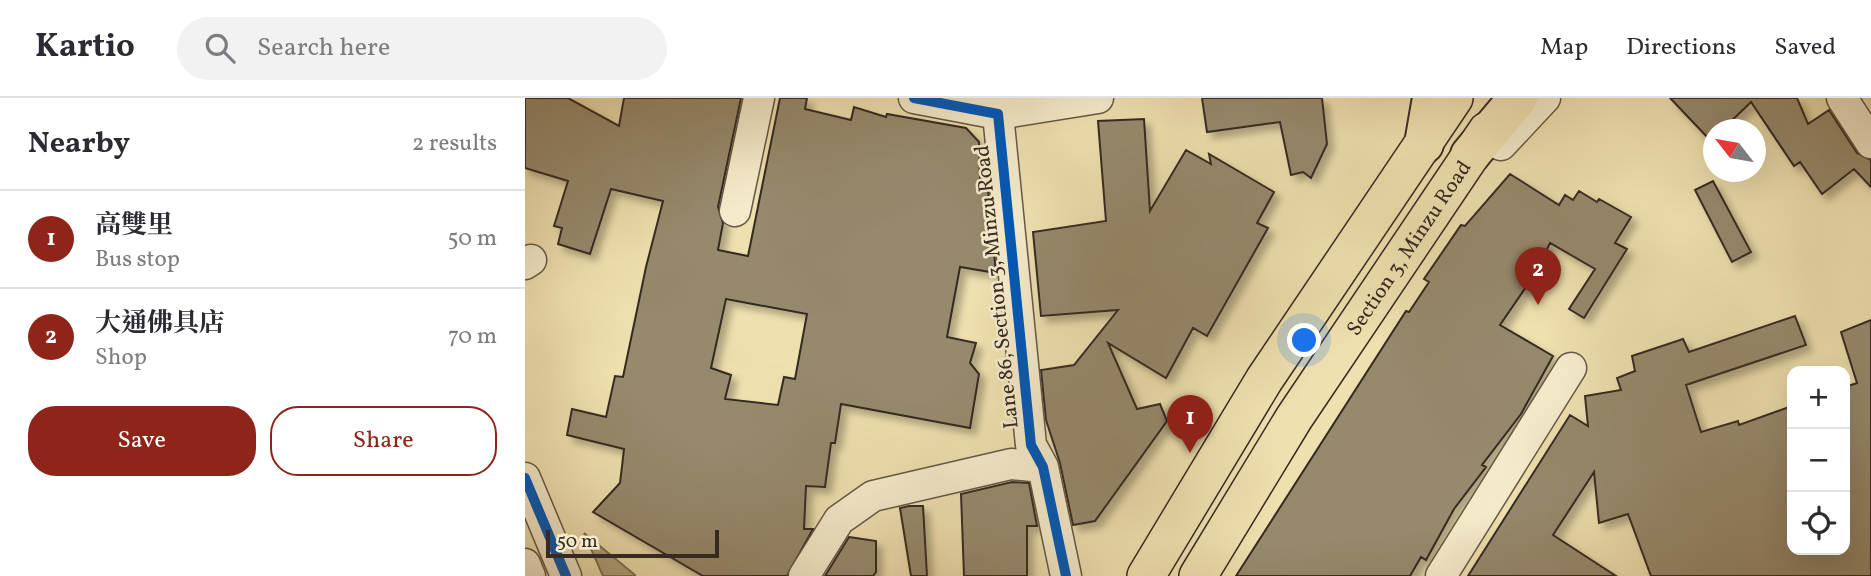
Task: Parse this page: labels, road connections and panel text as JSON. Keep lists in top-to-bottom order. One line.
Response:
{"streets":{"main road":["Section 3, Minzu Road"],"street":["Lane 86, Section 3, Minzu Road"]},"scale_bar":"50 m","north":"top left","page":{"header":"Kartio","search":"Search here","nav":["Map","Directions","Saved"],"heading":["Nearby","2 results"],"list":[{"mark":"1","name":"高雙里","note":"Bus stop","value":"50 m"},{"mark":"2","name":"大通佛具店","note":"Shop","value":"70 m"}],"pins":["2","1"],"map_buttons":["+","−"],"buttons":["Save","Share"],"scale":"50 m"}}
